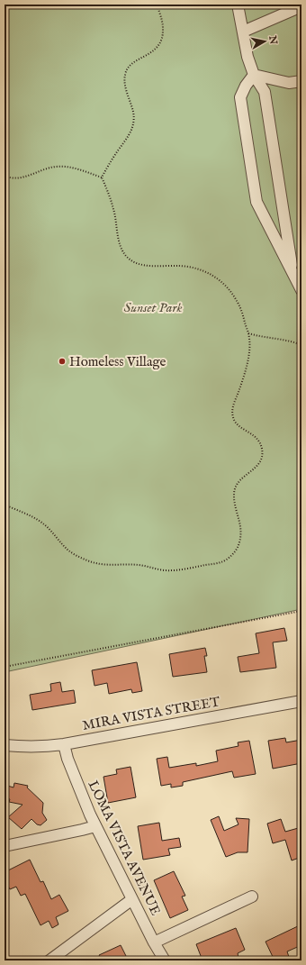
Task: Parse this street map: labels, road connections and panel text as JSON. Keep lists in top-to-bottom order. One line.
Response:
{"streets":{"street":["MIRA VISTA STREET","LOMA VISTA AVENUE"]},"crossings":[["MIRA VISTA STREET","LOMA VISTA AVENUE"]],"parks":["Sunset Park"],"places":["Homeless Village"],"north":"right"}
